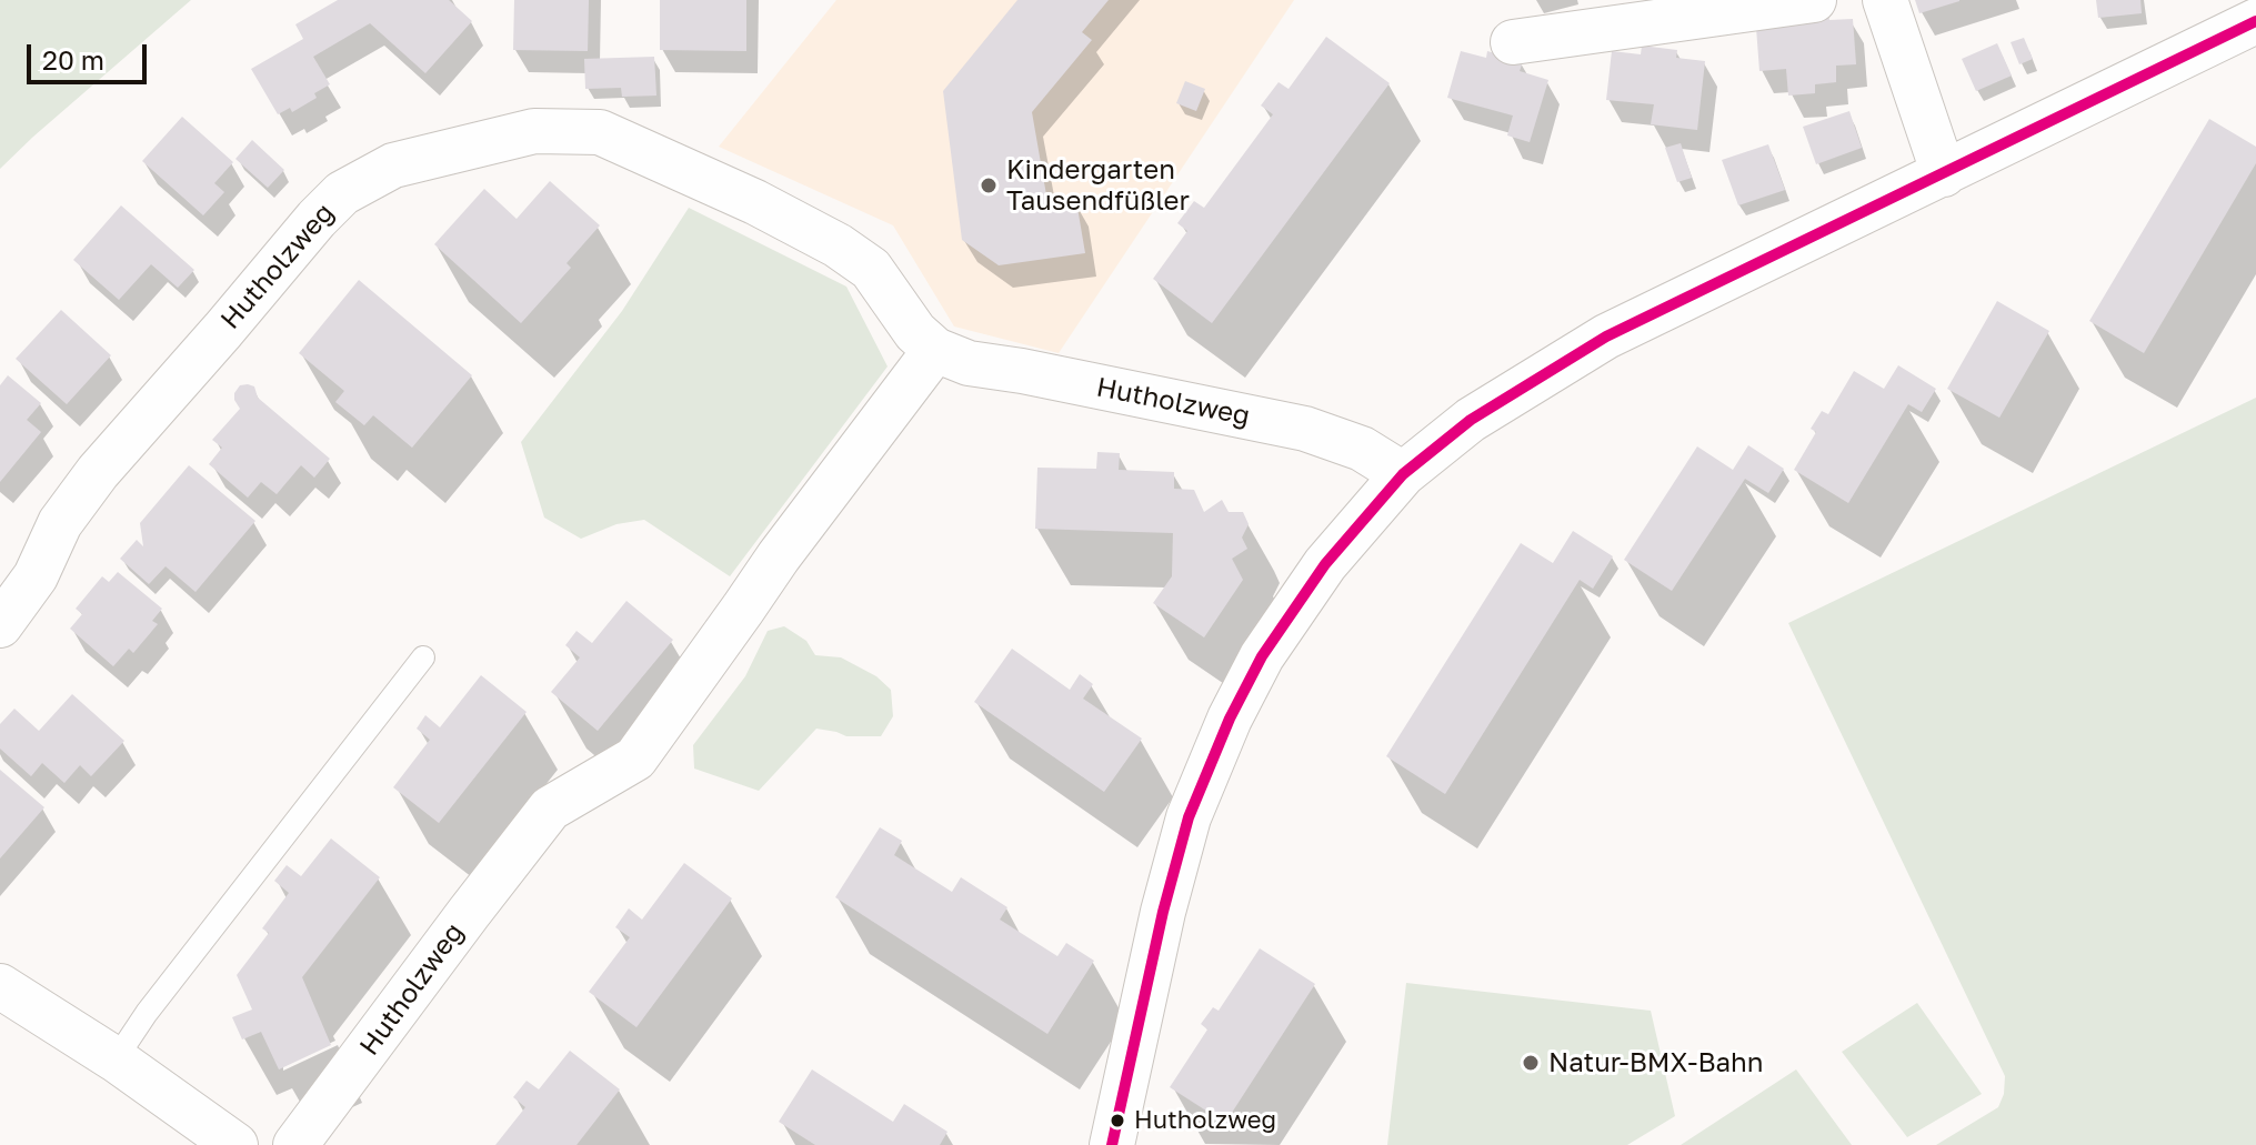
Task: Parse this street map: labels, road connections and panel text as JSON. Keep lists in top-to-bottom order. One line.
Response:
{"streets":{"street":["Hutholzweg"]},"places":["Kindergarten Tausendfüßler","Natur-BMX-Bahn","Hutholzweg"],"scale_bar":"20 m"}
